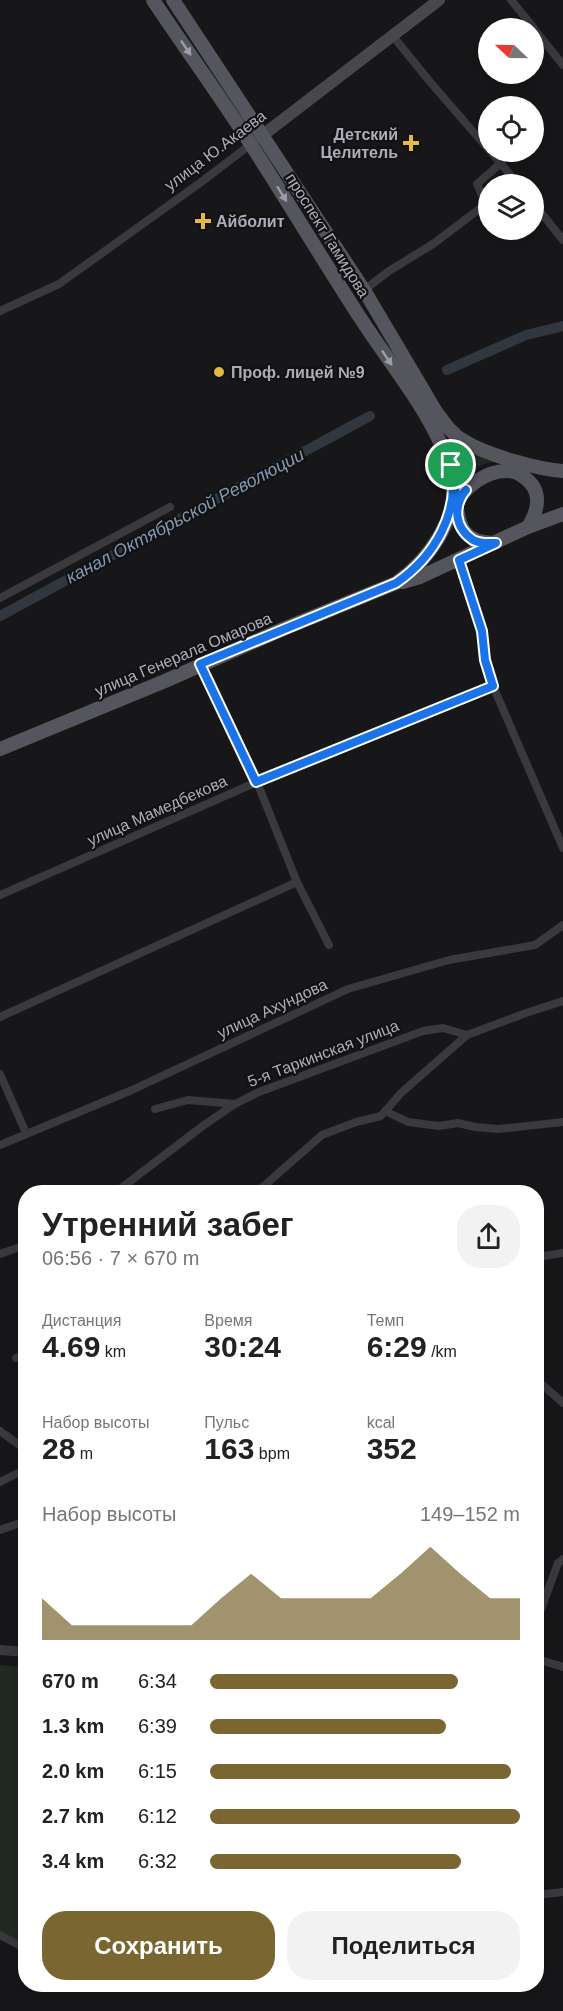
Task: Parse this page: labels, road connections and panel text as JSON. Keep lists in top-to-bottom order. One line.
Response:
{"streets":{"main road":["улица Ю.Акаева","проспект Гамидова","улица Генерала Омарова"],"street":["улица Мамедбекова","улица Ахундова","5-я Таркинская улица"]},"crossings":[["улица Ю.Акаева","проспект Гамидова"],["проспект Гамидова","улица Генерала Омарова"]],"water":["канал Октябрьской Революции"],"places":{"health":["Детский Целитель","Айболит"],"other":["Проф. лицей №9"]},"north":"left","page":{"heading":["Утренний забег","06:56 · 7 × 670 m"],"stats":[["Дистанция","4.69 km"],["Время","30:24"],["Темп","6:29 /km"],["Набор высоты","28 m"],["Пульс","163 bpm"],["kcal","352"]],"chart":["Набор высоты","149–152 m"],"list":[{"name":"670 m","note":"6:34"},{"name":"1.3 km","note":"6:39"},{"name":"2.0 km","note":"6:15"},{"name":"2.7 km","note":"6:12"},{"name":"3.4 km","note":"6:32"}],"buttons":["Сохранить","Поделиться"]}}
